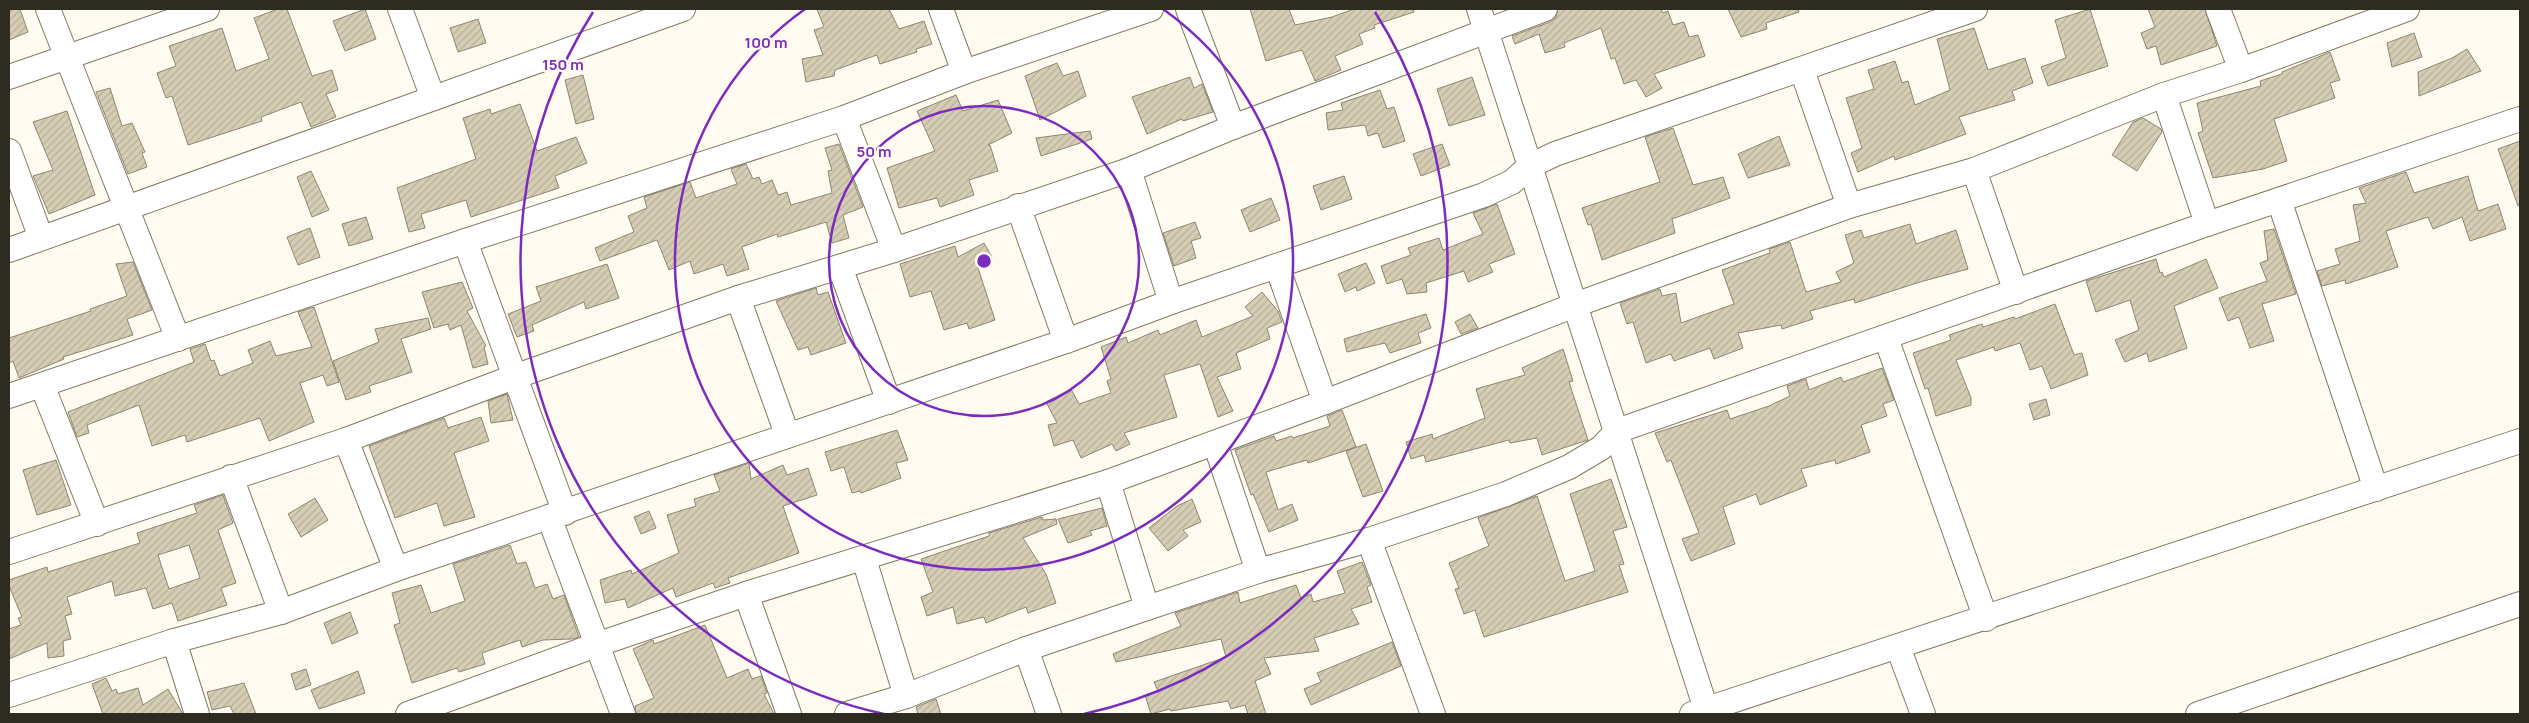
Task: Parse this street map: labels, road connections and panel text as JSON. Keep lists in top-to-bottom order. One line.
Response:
{"rings":["100 m","150 m","50 m"]}
